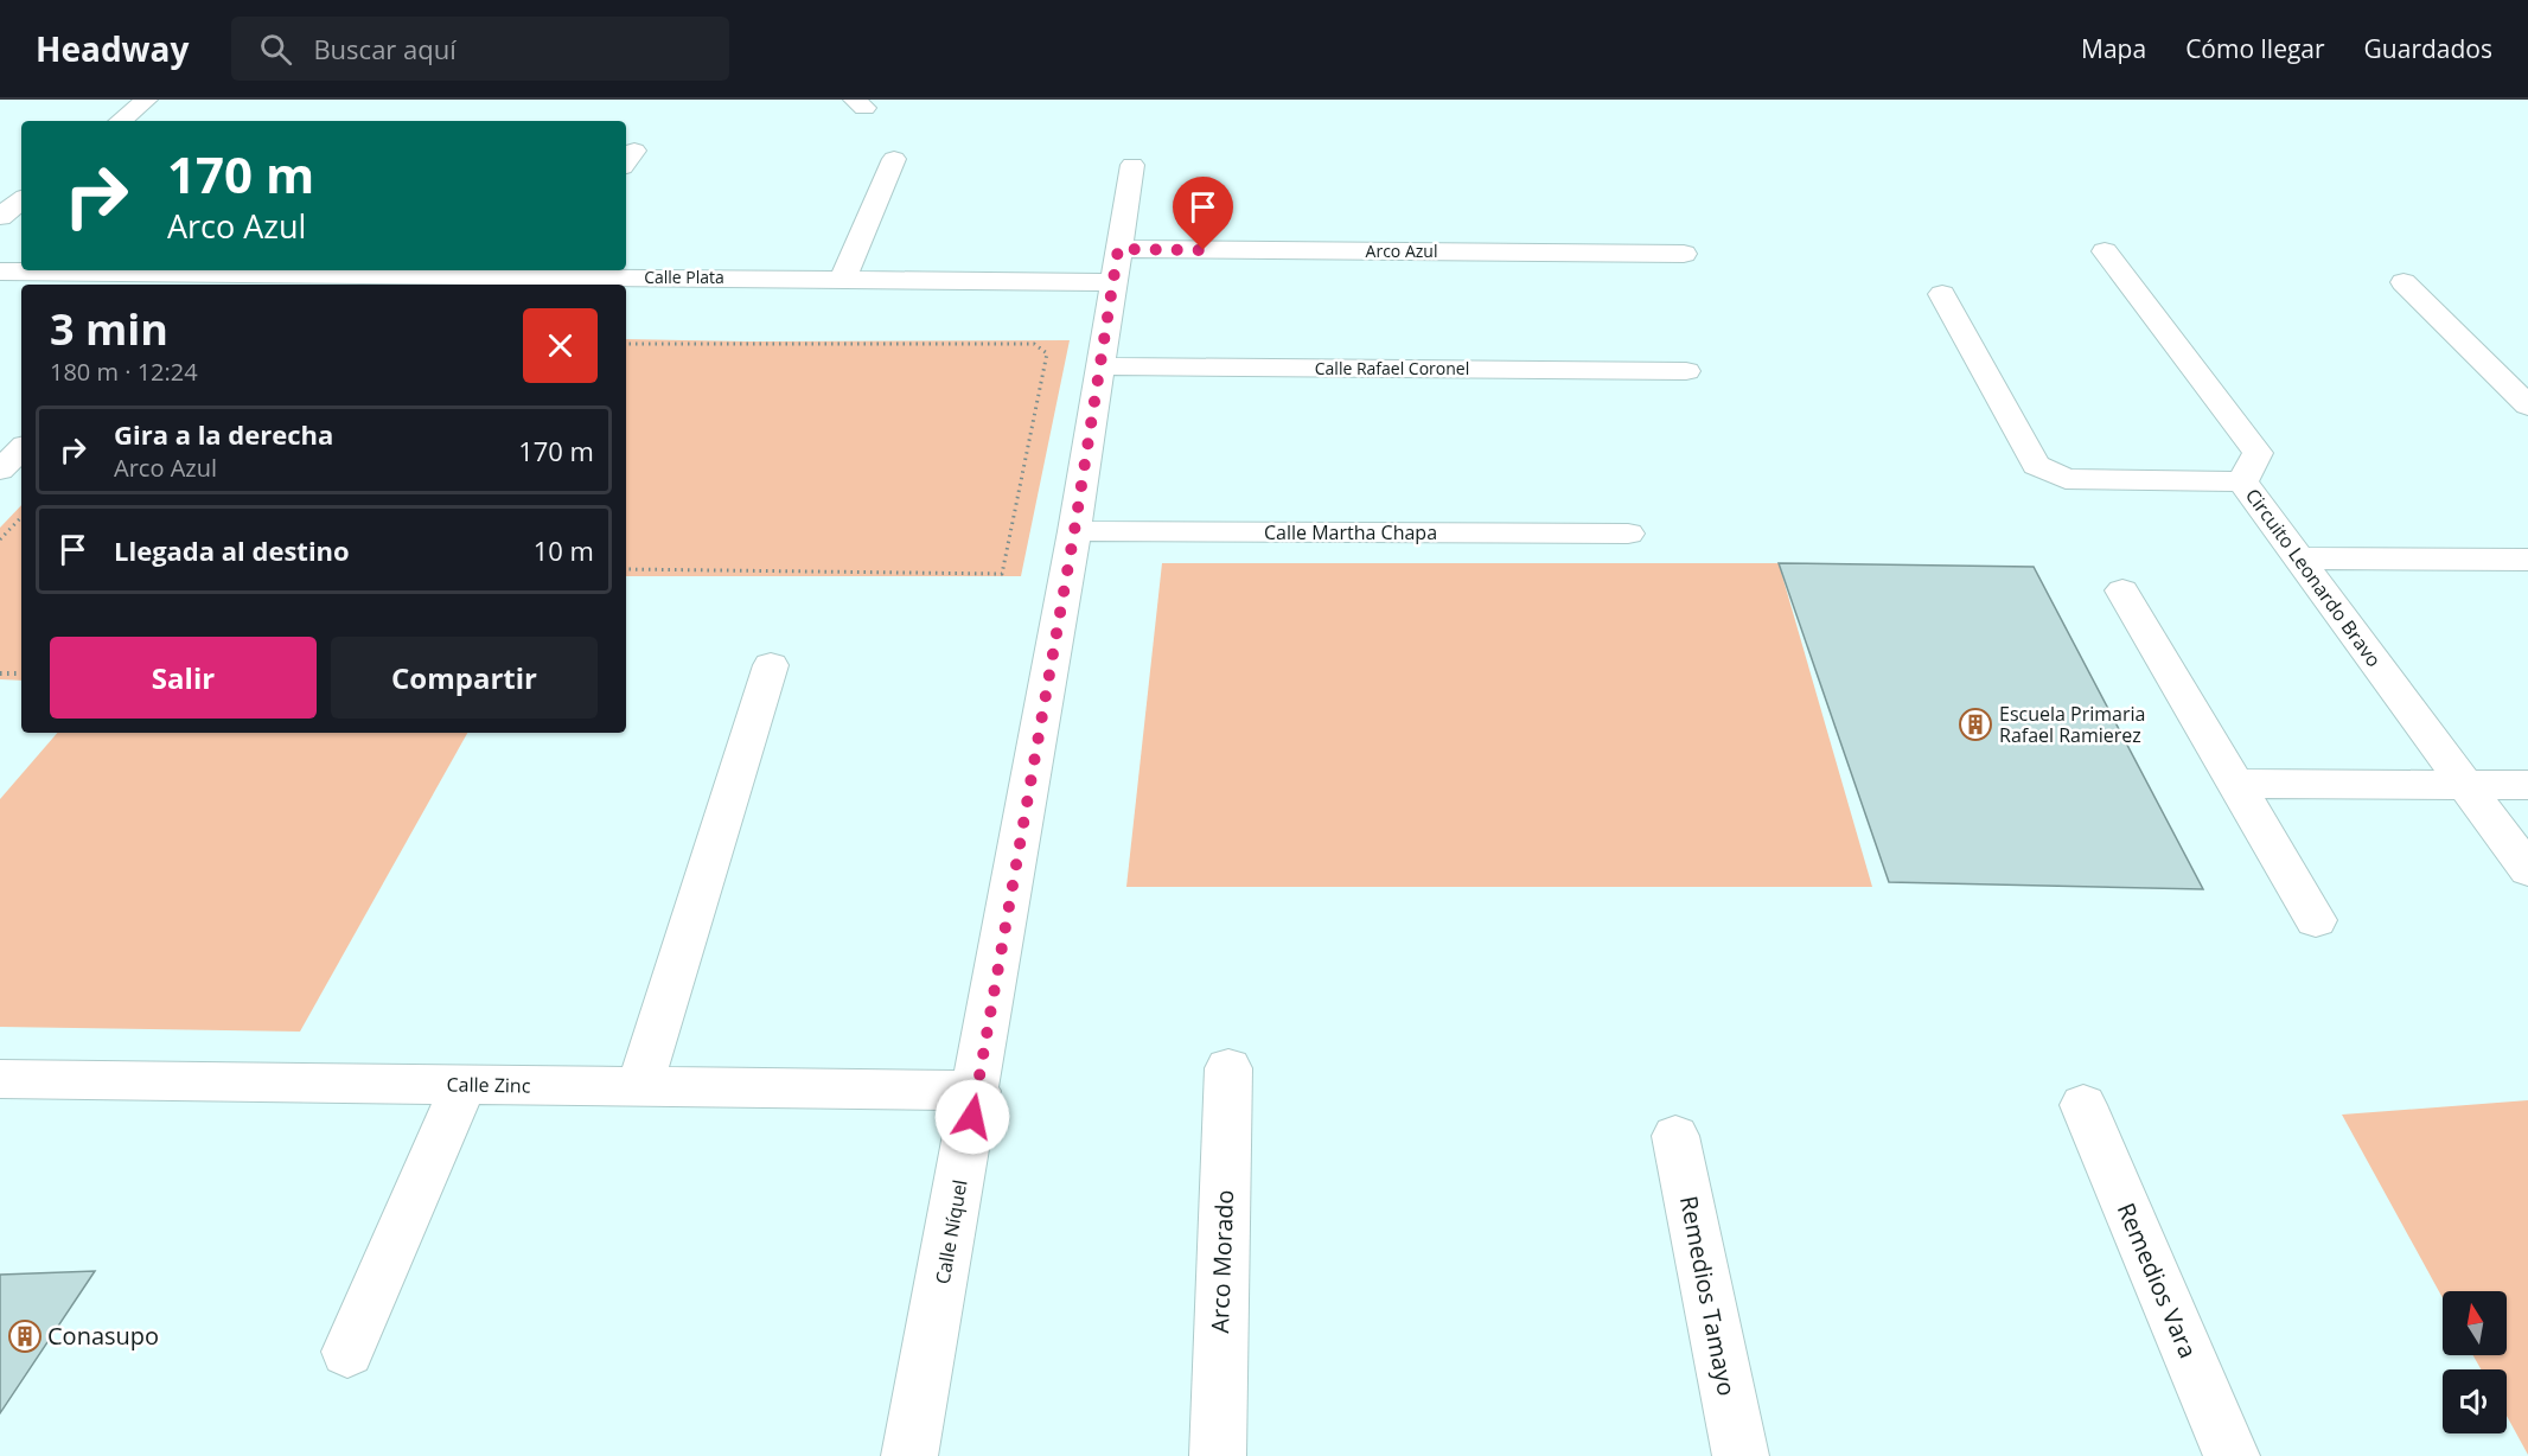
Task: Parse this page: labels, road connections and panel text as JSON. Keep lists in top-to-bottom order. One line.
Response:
{"streets":{"street":["Arco Azul","Calle Plata","Calle Rafael Coronel","Calle Martha Chapa","Circuito Leonardo Bravo","Calle Zinc","Calle Níquel","Arco Morado","Remedios Vara","Remedios Tamayo"]},"crossings":[["Arco Azul","Calle Plata"],["Arco Azul","Calle Níquel"],["Calle Plata","Calle Níquel"],["Calle Rafael Coronel","Calle Níquel"],["Calle Martha Chapa","Calle Níquel"],["Calle Zinc","Calle Níquel"]],"places":{"building":["Escuela Primaria Rafael Ramierez","Conasupo"]},"north":"top","page":{"header":"Headway","search":"Buscar aquí","nav":["Mapa","Cómo llegar","Guardados"],"turn":["170 m","Arco Azul"],"heading":["3 min","180 m · 12:24"],"list":[{"name":"Gira a la derecha","note":"Arco Azul","value":"170 m"},{"name":"Llegada al destino","value":"10 m"}],"buttons":["Salir","Compartir"]}}
